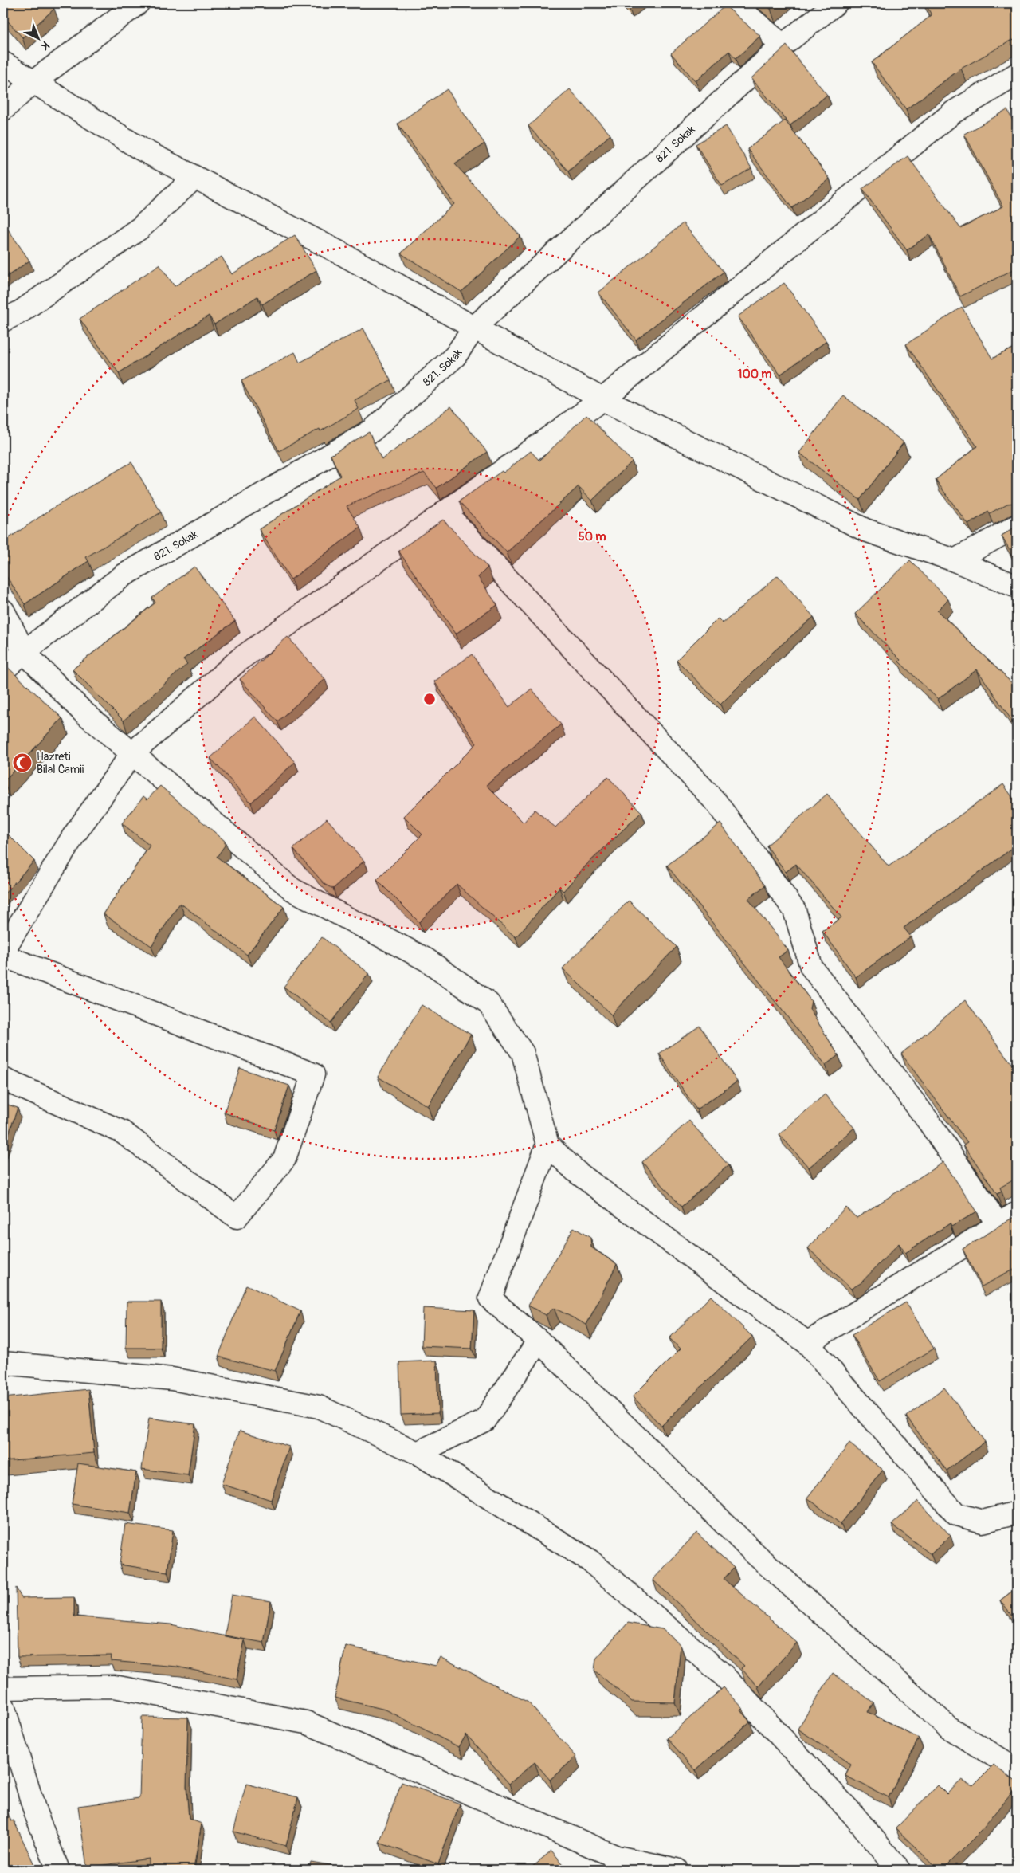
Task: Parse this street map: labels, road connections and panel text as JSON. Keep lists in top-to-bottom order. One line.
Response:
{"streets":{"street":["821. Sokak"]},"places":{"mosque":["Hazreti Bilal Camii"]},"north":"bottom right","rings":["100 m","50 m"]}
